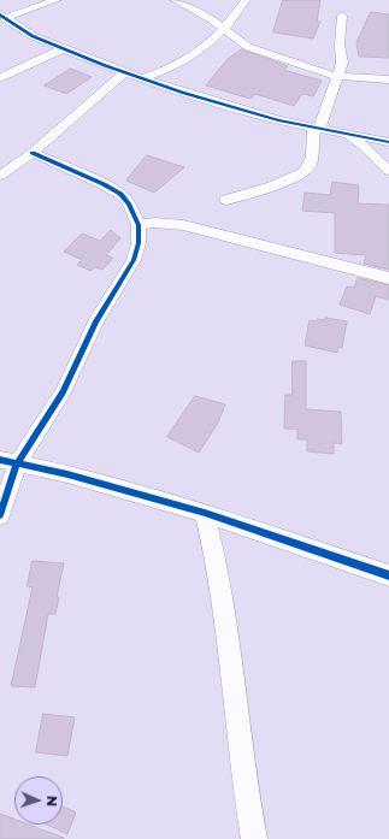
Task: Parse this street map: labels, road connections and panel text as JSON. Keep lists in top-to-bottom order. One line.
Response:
{"north":"right"}
